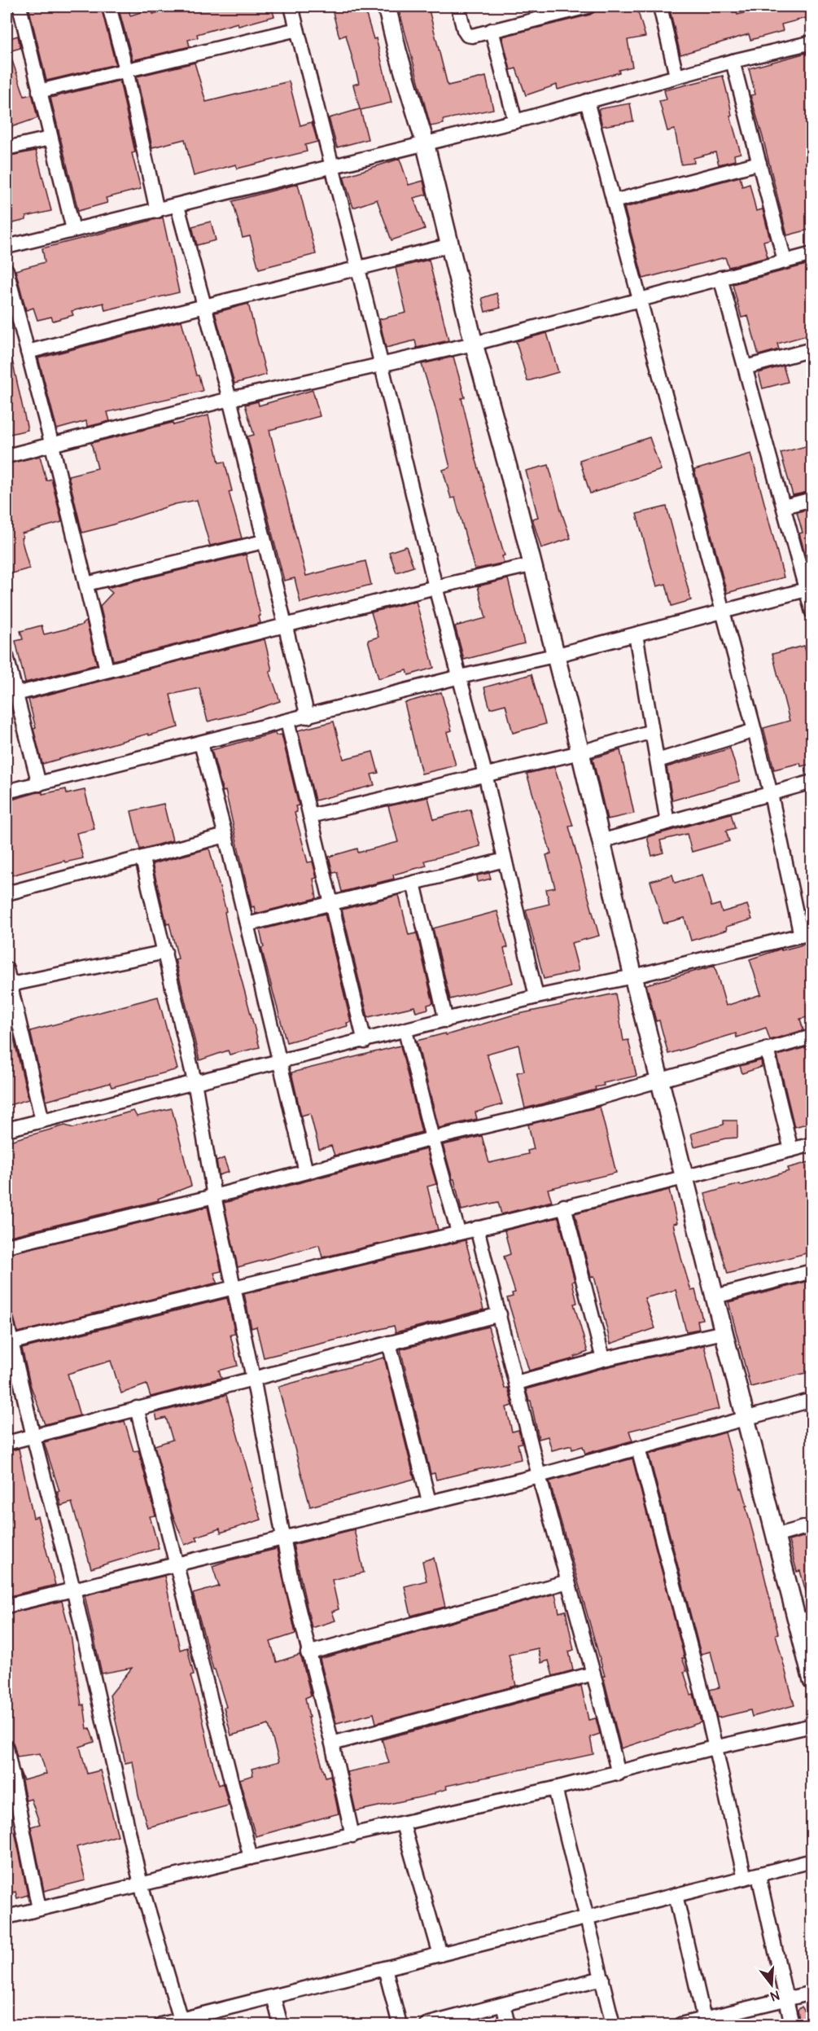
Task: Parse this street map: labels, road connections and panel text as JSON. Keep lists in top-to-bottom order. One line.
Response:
{"north":"bottom"}
